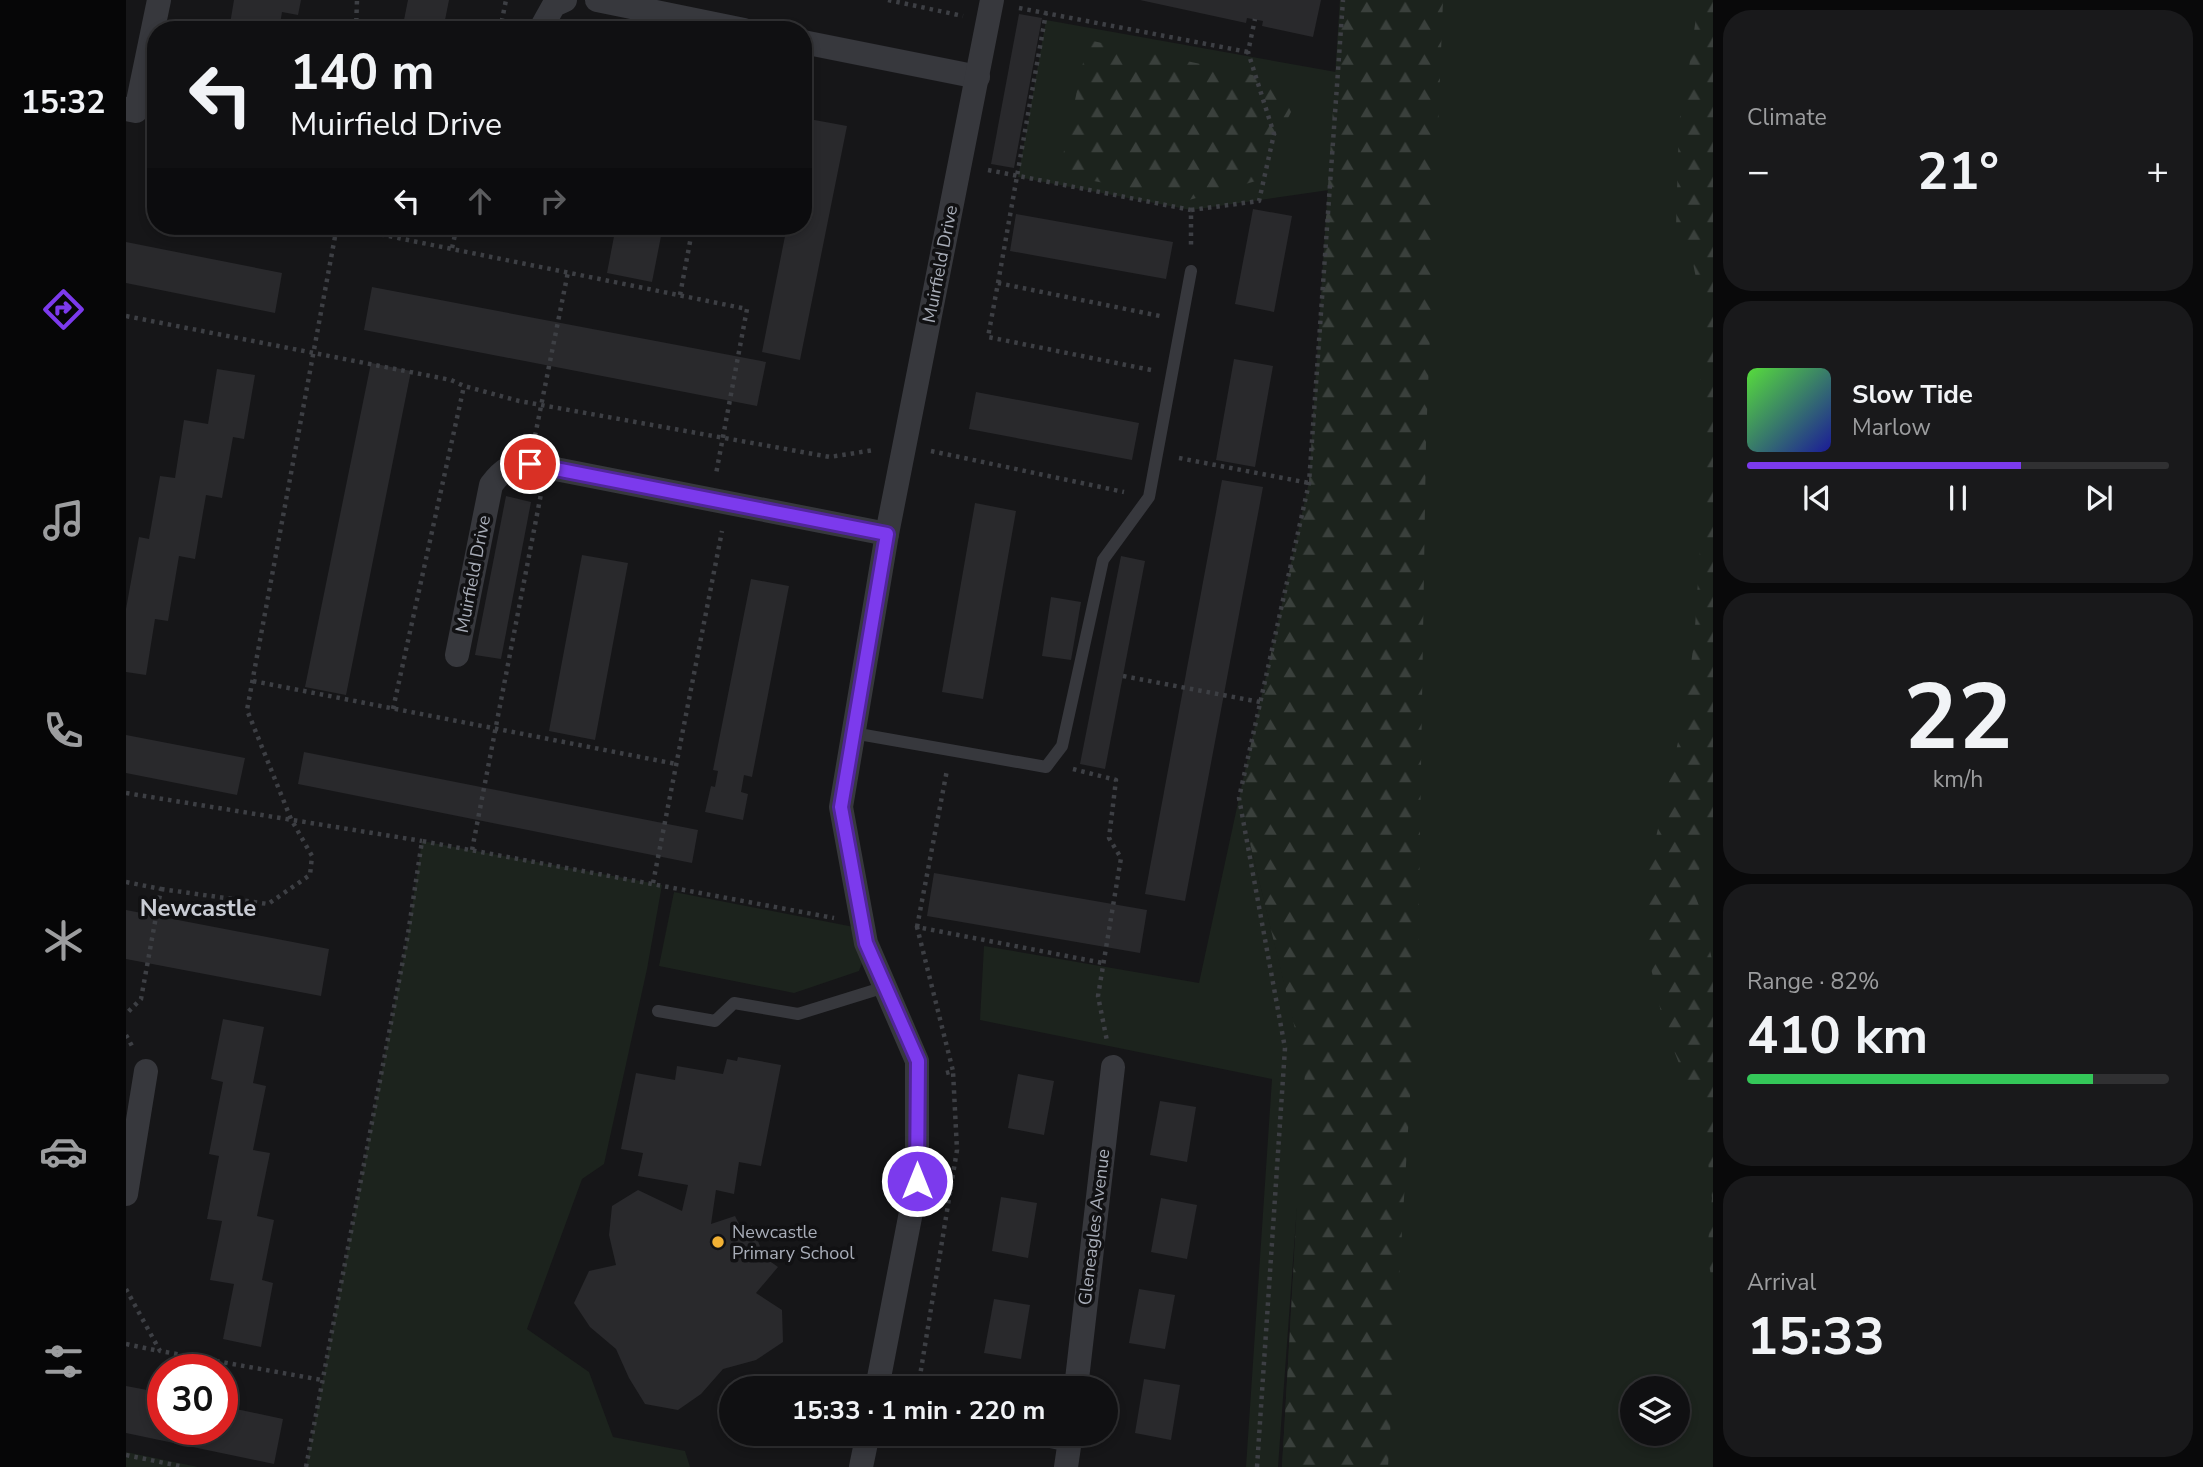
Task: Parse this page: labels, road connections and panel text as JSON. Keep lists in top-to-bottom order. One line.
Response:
{"streets":{"street":["Muirfield Drive","Gleneagles Avenue"]},"districts":["Newcastle"],"places":["Newcastle Primary School"],"page":{"tabs":"15:32","tile":["Climate",["22","km/h"],["Range · 82%","410 km"],["Arrival","15:33"]],"turn":["140 m","Muirfield Drive"],"heat":["−","21°","+"],"song":["Slow Tide","Marlow"],"limit":"30","trip":"15:33 · 1 min · 220 m"}}
